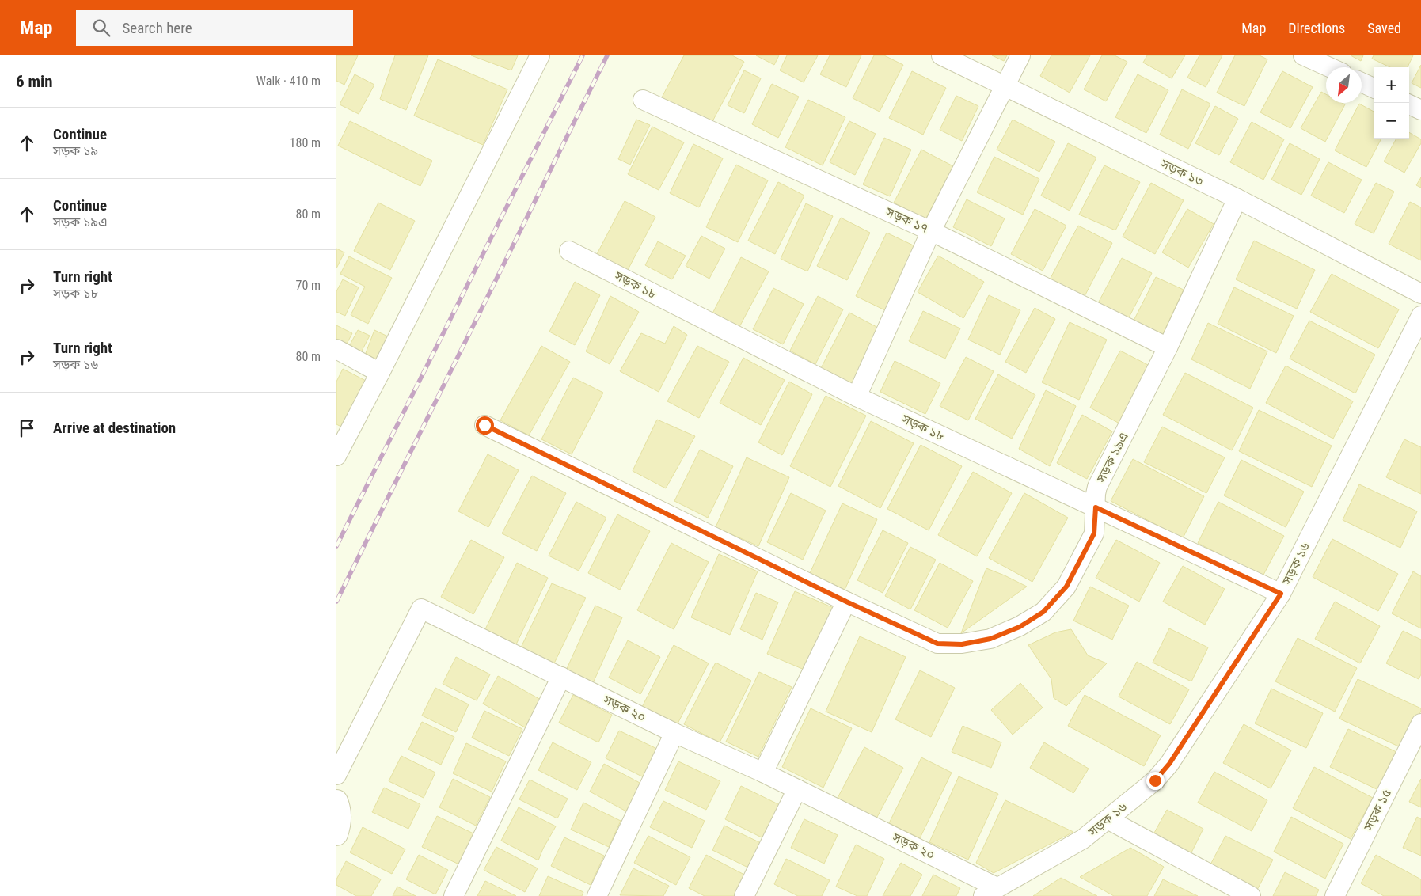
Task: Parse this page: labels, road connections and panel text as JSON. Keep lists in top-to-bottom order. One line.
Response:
{"streets":{"street":["সড়ক ১৩","সড়ক ১৭","সড়ক ১৮","সড়ক ১৯এ","সড়ক ১৬","সড়ক ২০","সড়ক ১৫"]},"crossings":[["সড়ক ১৩","সড়ক ১৯এ"],["সড়ক ১৭","সড়ক ১৯এ"],["সড়ক ১৮","সড়ক ১৯এ"],["সড়ক ১৮","সড়ক ১৬"],["সড়ক ১৬","সড়ক ২০"]],"north":"bottom left","page":{"header":"Map","search":"Search here","nav":["Map","Directions","Saved"],"heading":["6 min","Walk · 410 m"],"map_buttons":["+","−"],"list":[["Continue","সড়ক ১৯","180 m"],["Continue","সড়ক ১৯এ","80 m"],["Turn right","সড়ক ১৮","70 m"],["Turn right","সড়ক ১৬","80 m"],"Arrive at destination"]}}
